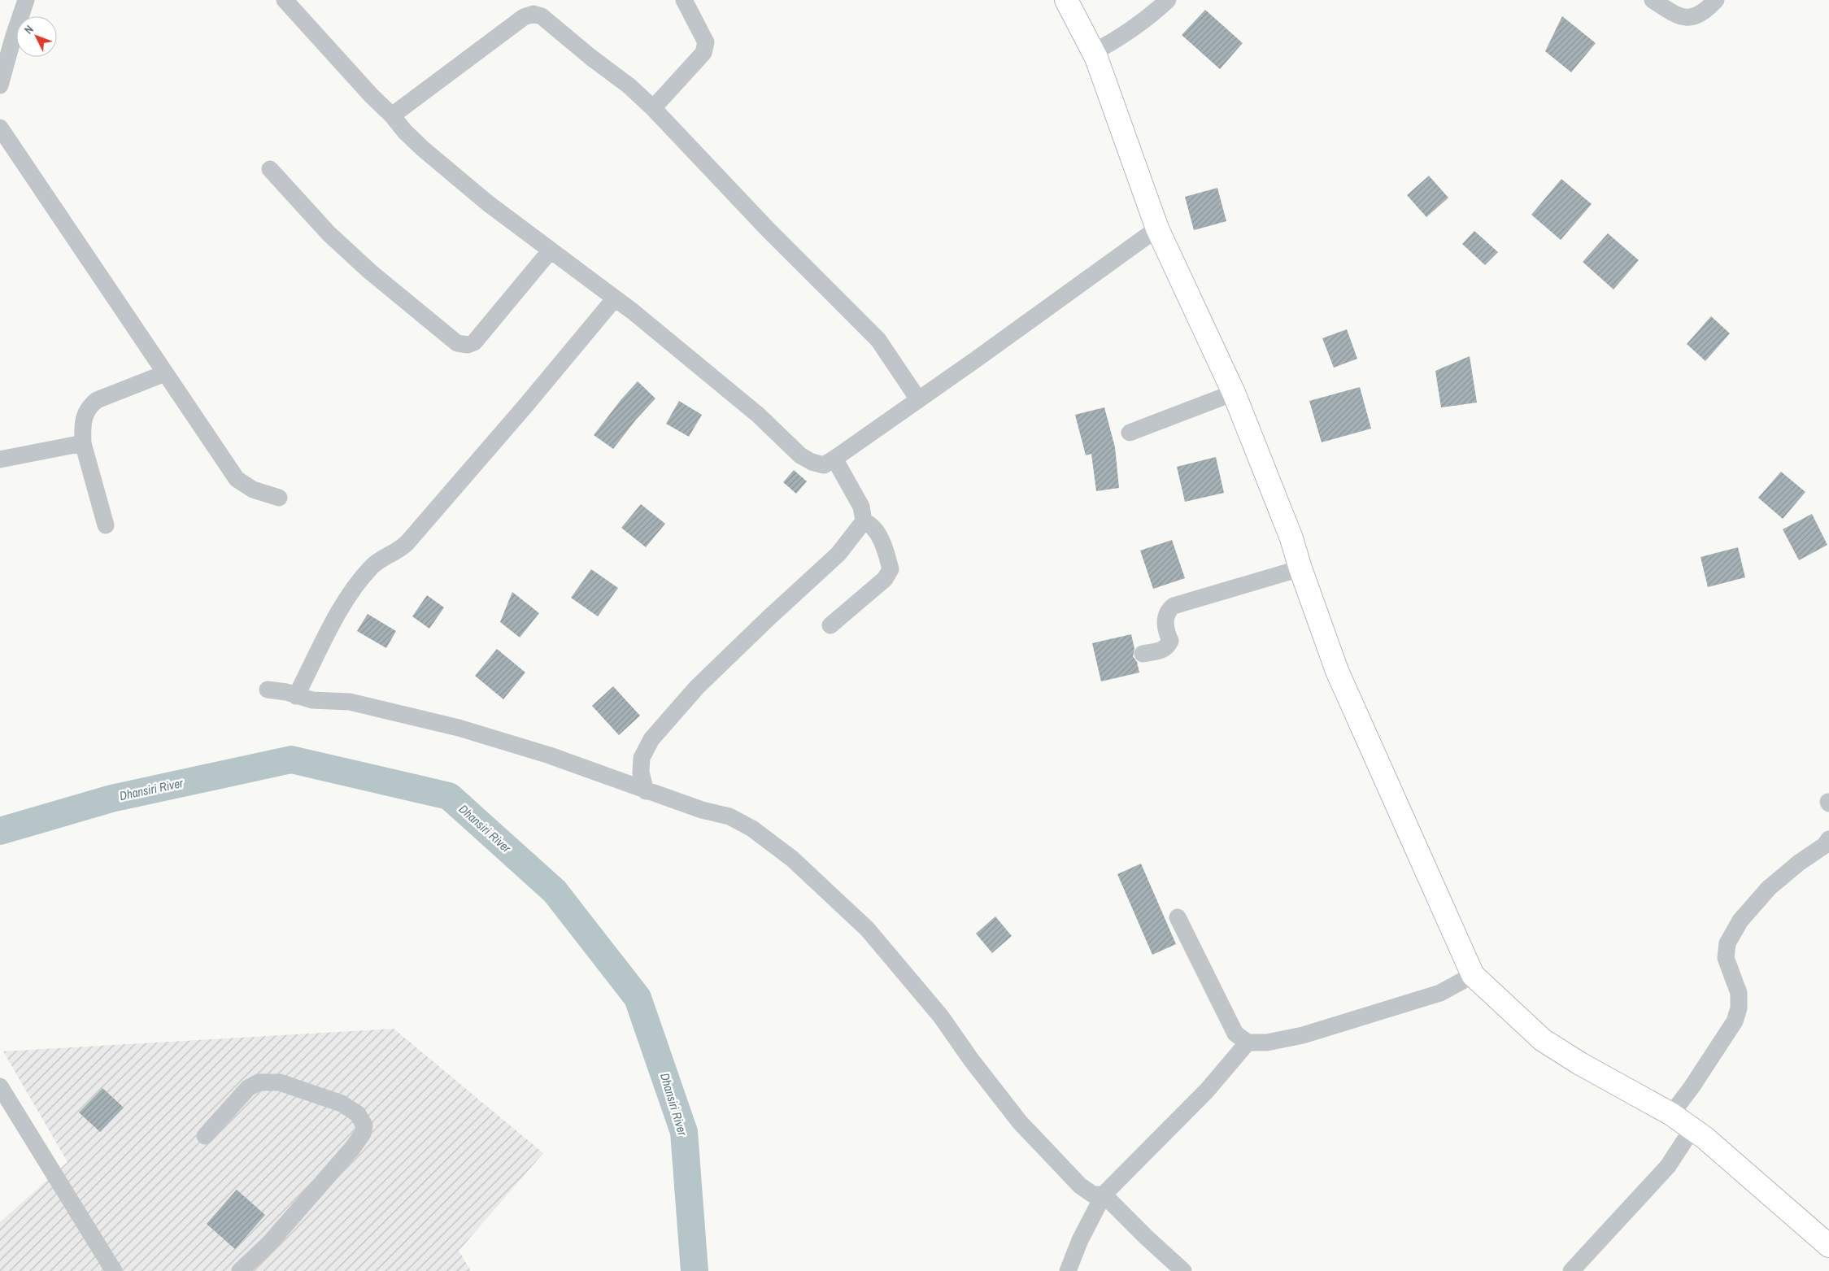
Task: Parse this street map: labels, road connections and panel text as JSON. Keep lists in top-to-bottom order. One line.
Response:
{"water":["Dhansiri River"],"north":"top left"}
